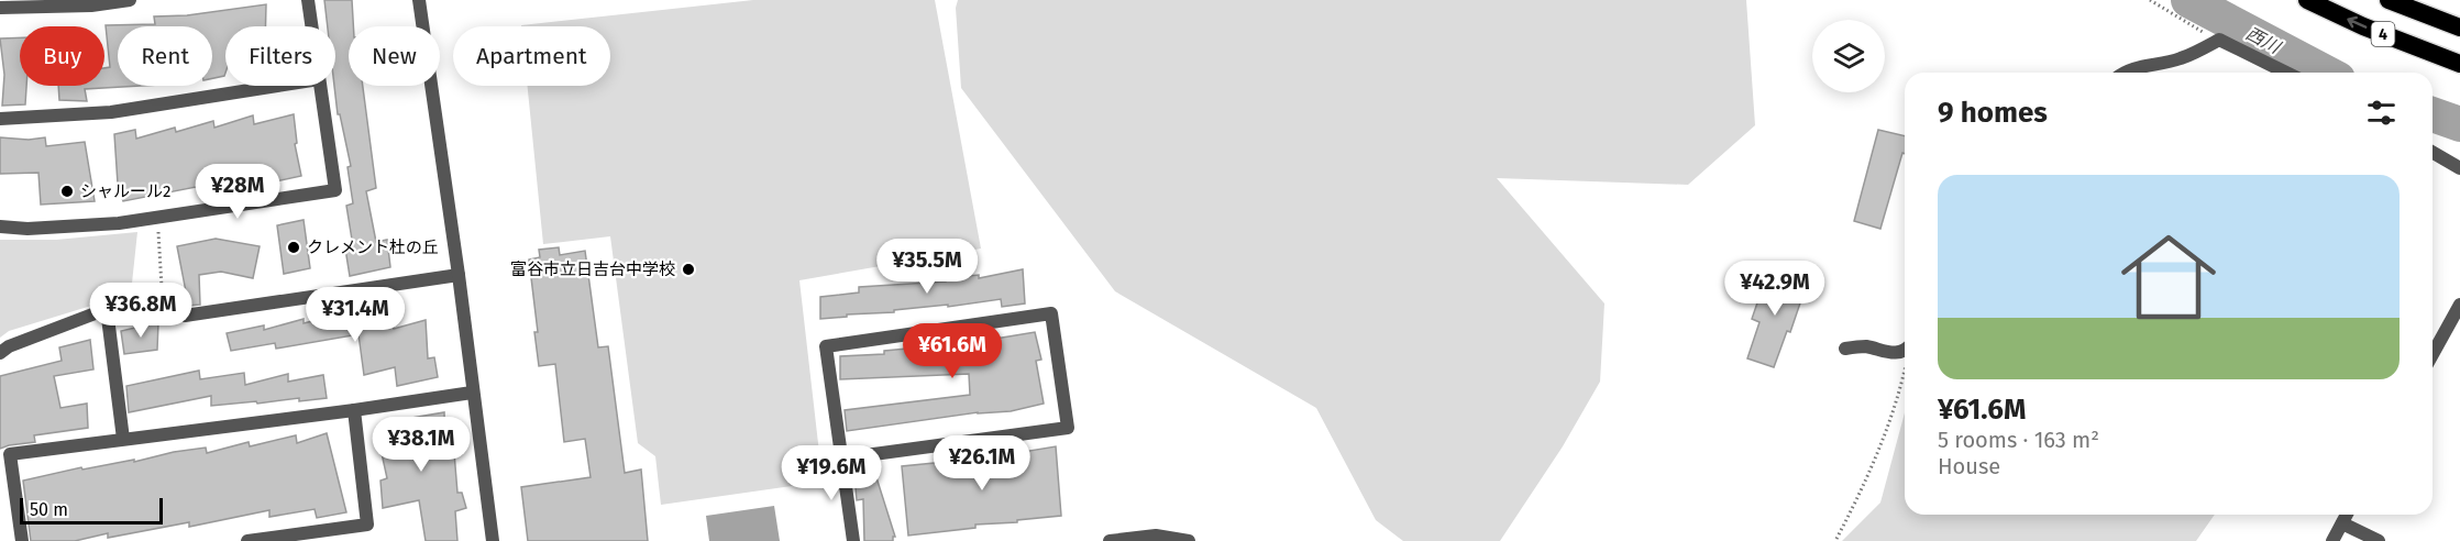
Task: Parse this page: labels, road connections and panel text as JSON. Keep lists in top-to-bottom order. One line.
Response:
{"streets":{"highway":["4"]},"water":["西川"],"places":["シャルール2","クレメント杜の丘","富谷市立日吉台中学校"],"scale_bar":"50 m","page":{"chip":["Buy","Rent","Filters","New","Apartment"],"heading":"9 homes","list":[{"name":"¥61.6M","note":"5 rooms · 163 m² · House"}],"price":["¥28M","¥35.5M","¥42.9M","¥36.8M","¥31.4M","¥61.6M","¥38.1M","¥26.1M","¥19.6M"],"scale":"50 m"}}
